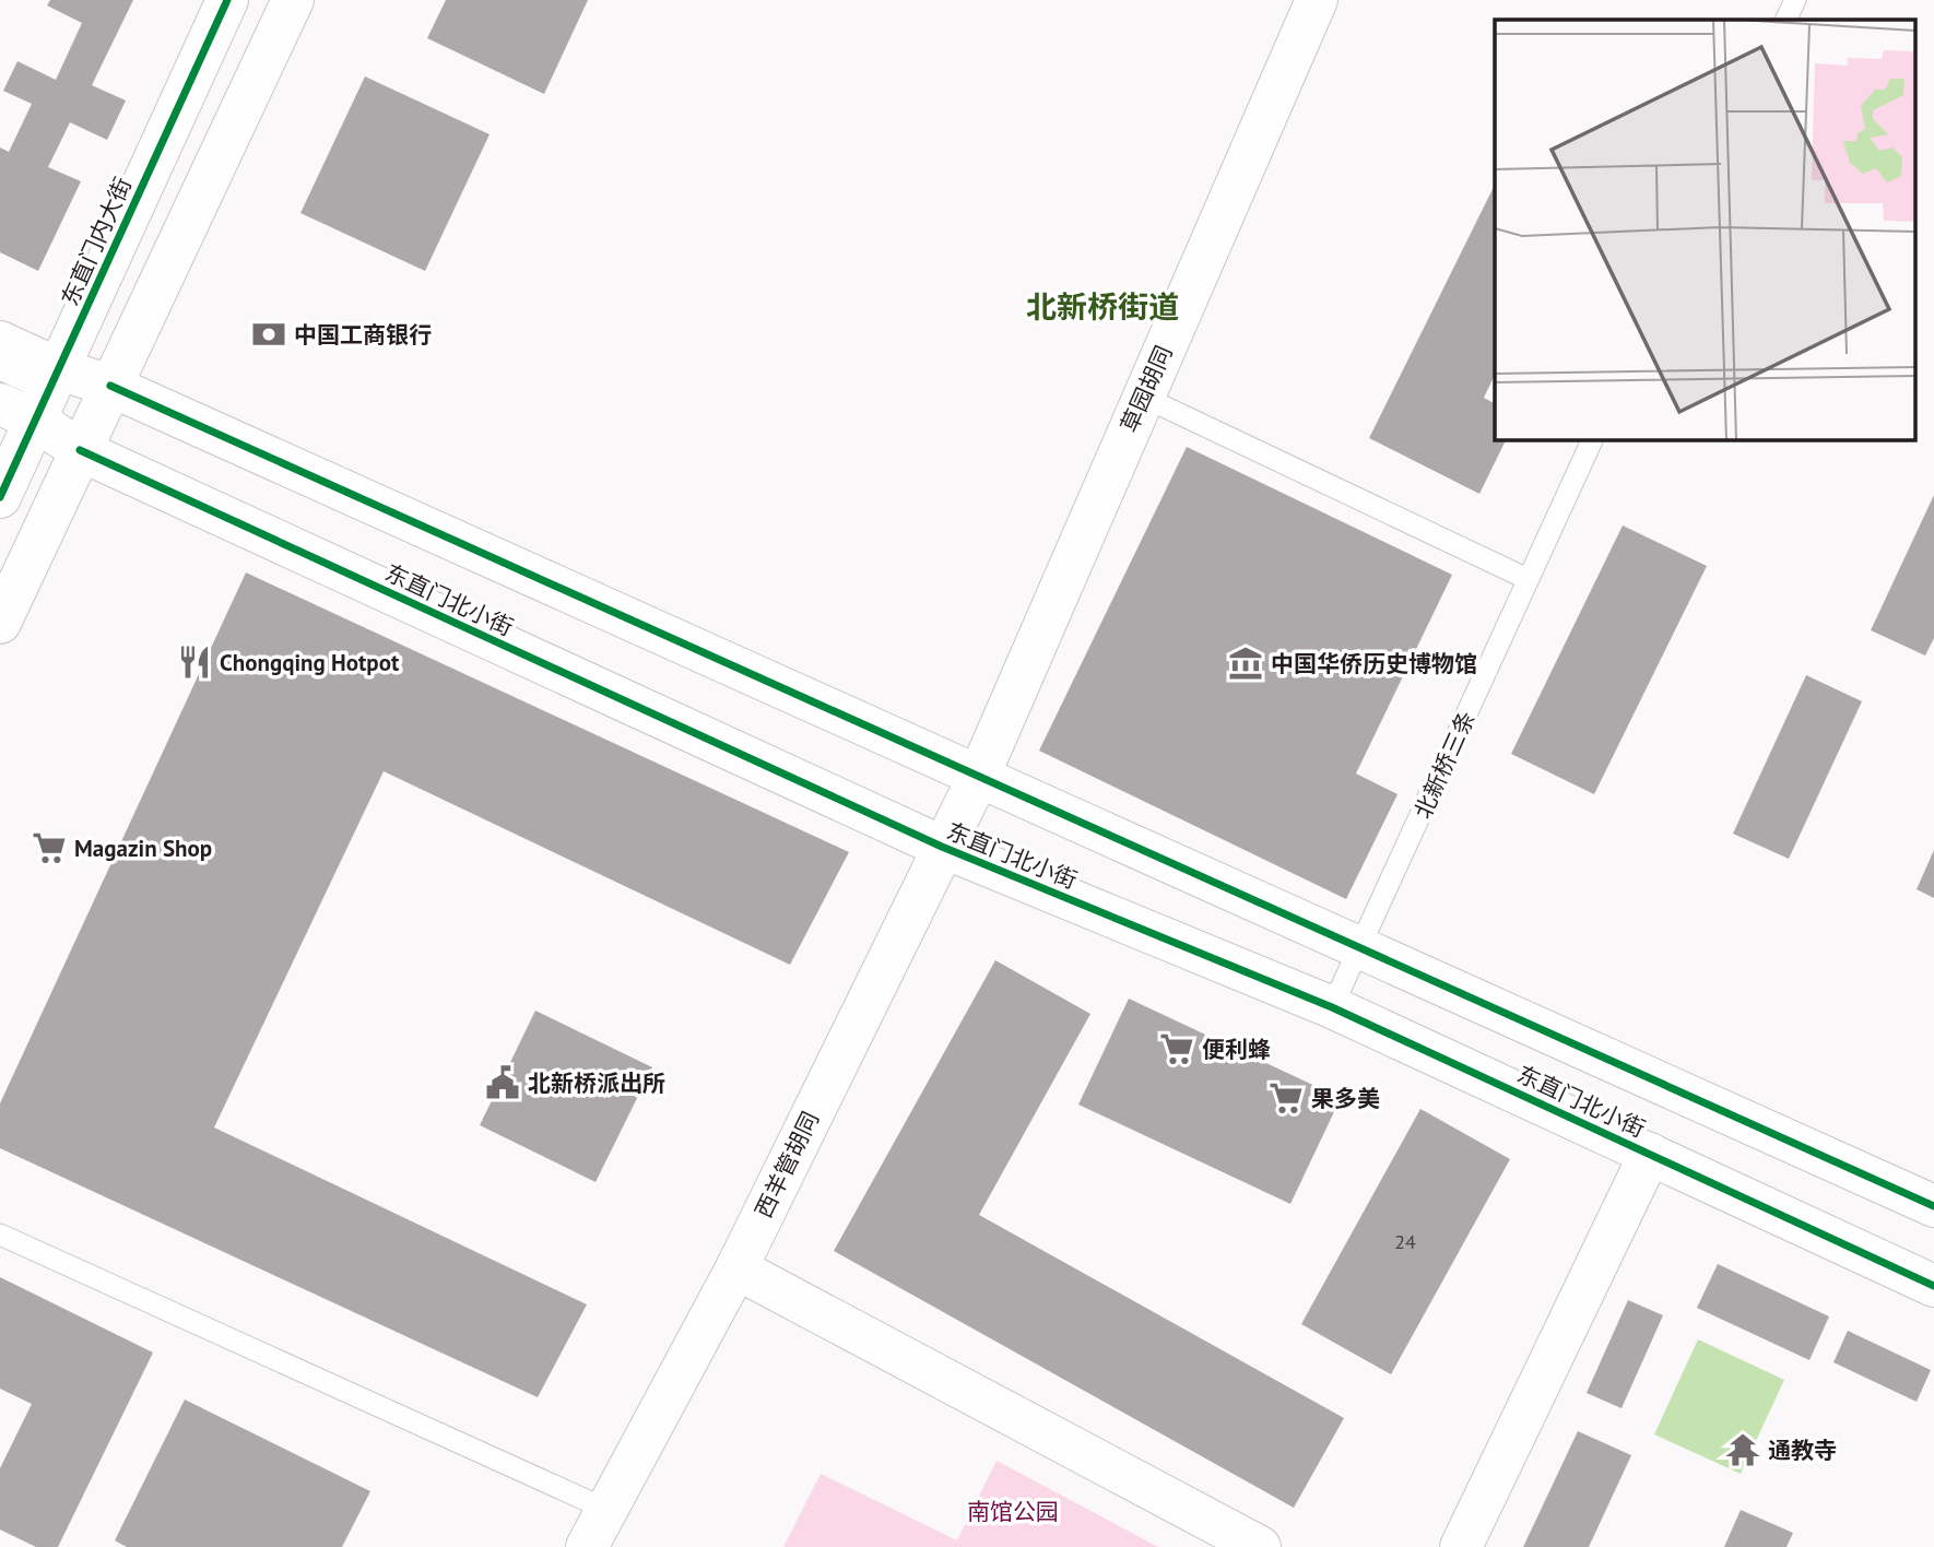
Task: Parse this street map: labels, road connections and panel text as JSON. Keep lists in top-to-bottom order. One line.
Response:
{"streets":{"main road":["东直门内大街","草园胡同","东直门北小街","西羊管胡同"],"lane":["北新桥三条"]},"crossings":[["东直门内大街","东直门北小街"],["草园胡同","西羊管胡同"],["东直门北小街","北新桥三条"],["东直门北小街","西羊管胡同"]],"districts":["北新桥街道"],"parks":["南馆公园"],"places":{"bank":["中国工商银行"],"restaurant":["Chongqing Hotpot"],"museum":["中国华侨历史博物馆"],"supermarket":["Magazin Shop","便利蜂","果多美"],"public building":["北新桥派出所"],"temple":["通教寺"]},"house_numbers":["24"]}
